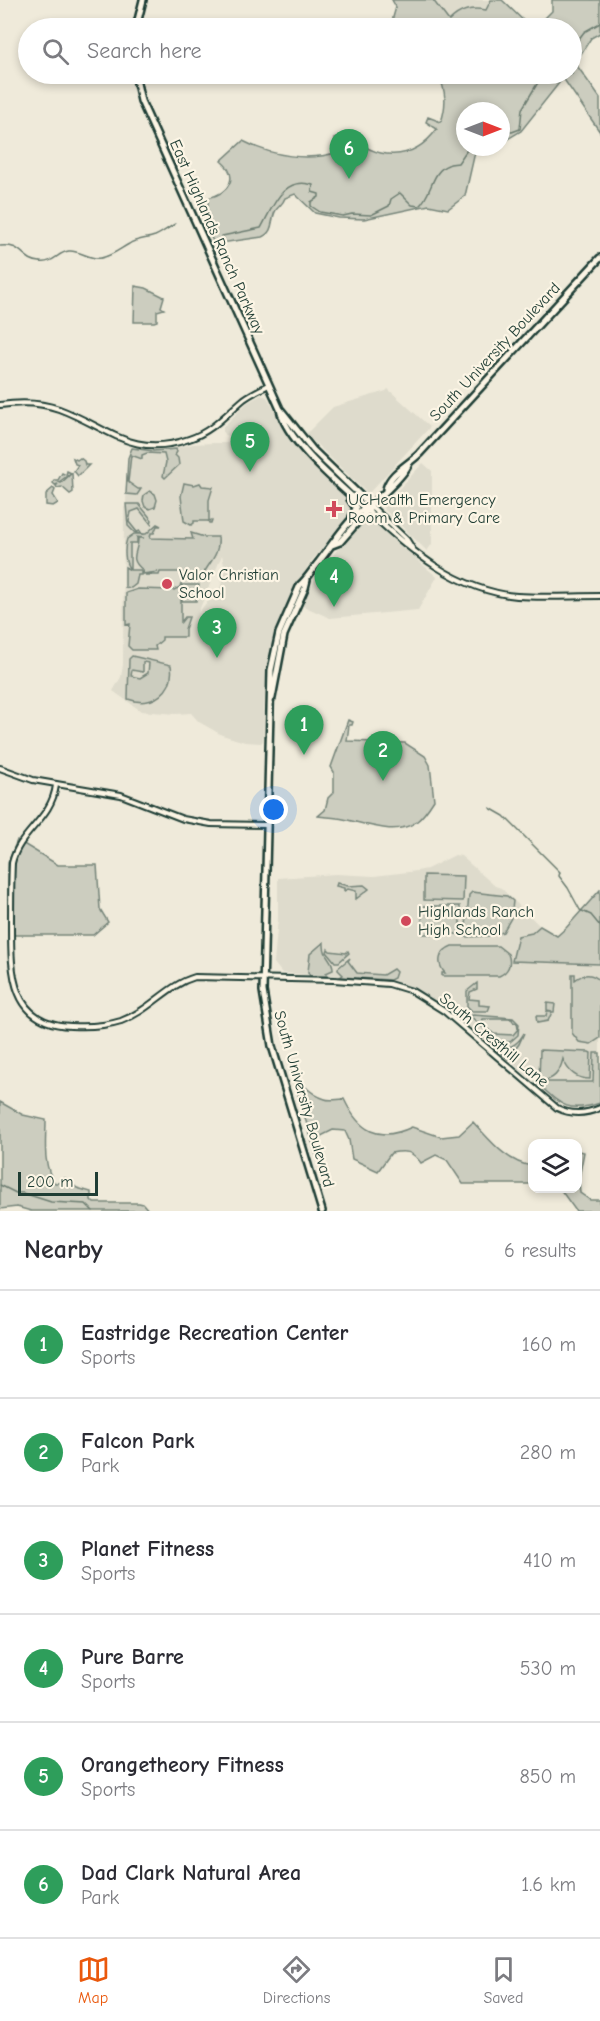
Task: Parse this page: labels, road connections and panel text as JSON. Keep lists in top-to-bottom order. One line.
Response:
{"streets":{"main road":["East Highlands Ranch Parkway","South University Boulevard"],"street":["South Cresthill Lane"]},"crossings":[["East Highlands Ranch Parkway","South University Boulevard"],["South University Boulevard","South Cresthill Lane"]],"places":{"health":["UCHealth Emergency Room & Primary Care"],"other":["Valor Christian School","Highlands Ranch High School"]},"scale_bar":"200 m","north":"right","page":{"search":"Search here","pins":["6","5","4","3","1","2"],"scale":"200 m","heading":["Nearby","6 results"],"list":[{"mark":"1","name":"Eastridge Recreation Center","note":"Sports","value":"160 m"},{"mark":"2","name":"Falcon Park","note":"Park","value":"280 m"},{"mark":"3","name":"Planet Fitness","note":"Sports","value":"410 m"},{"mark":"4","name":"Pure Barre","note":"Sports","value":"530 m"},{"mark":"5","name":"Orangetheory Fitness","note":"Sports","value":"850 m"},{"mark":"6","name":"Dad Clark Natural Area","note":"Park","value":"1.6 km"}],"nav":["Map","Directions","Saved"]}}
